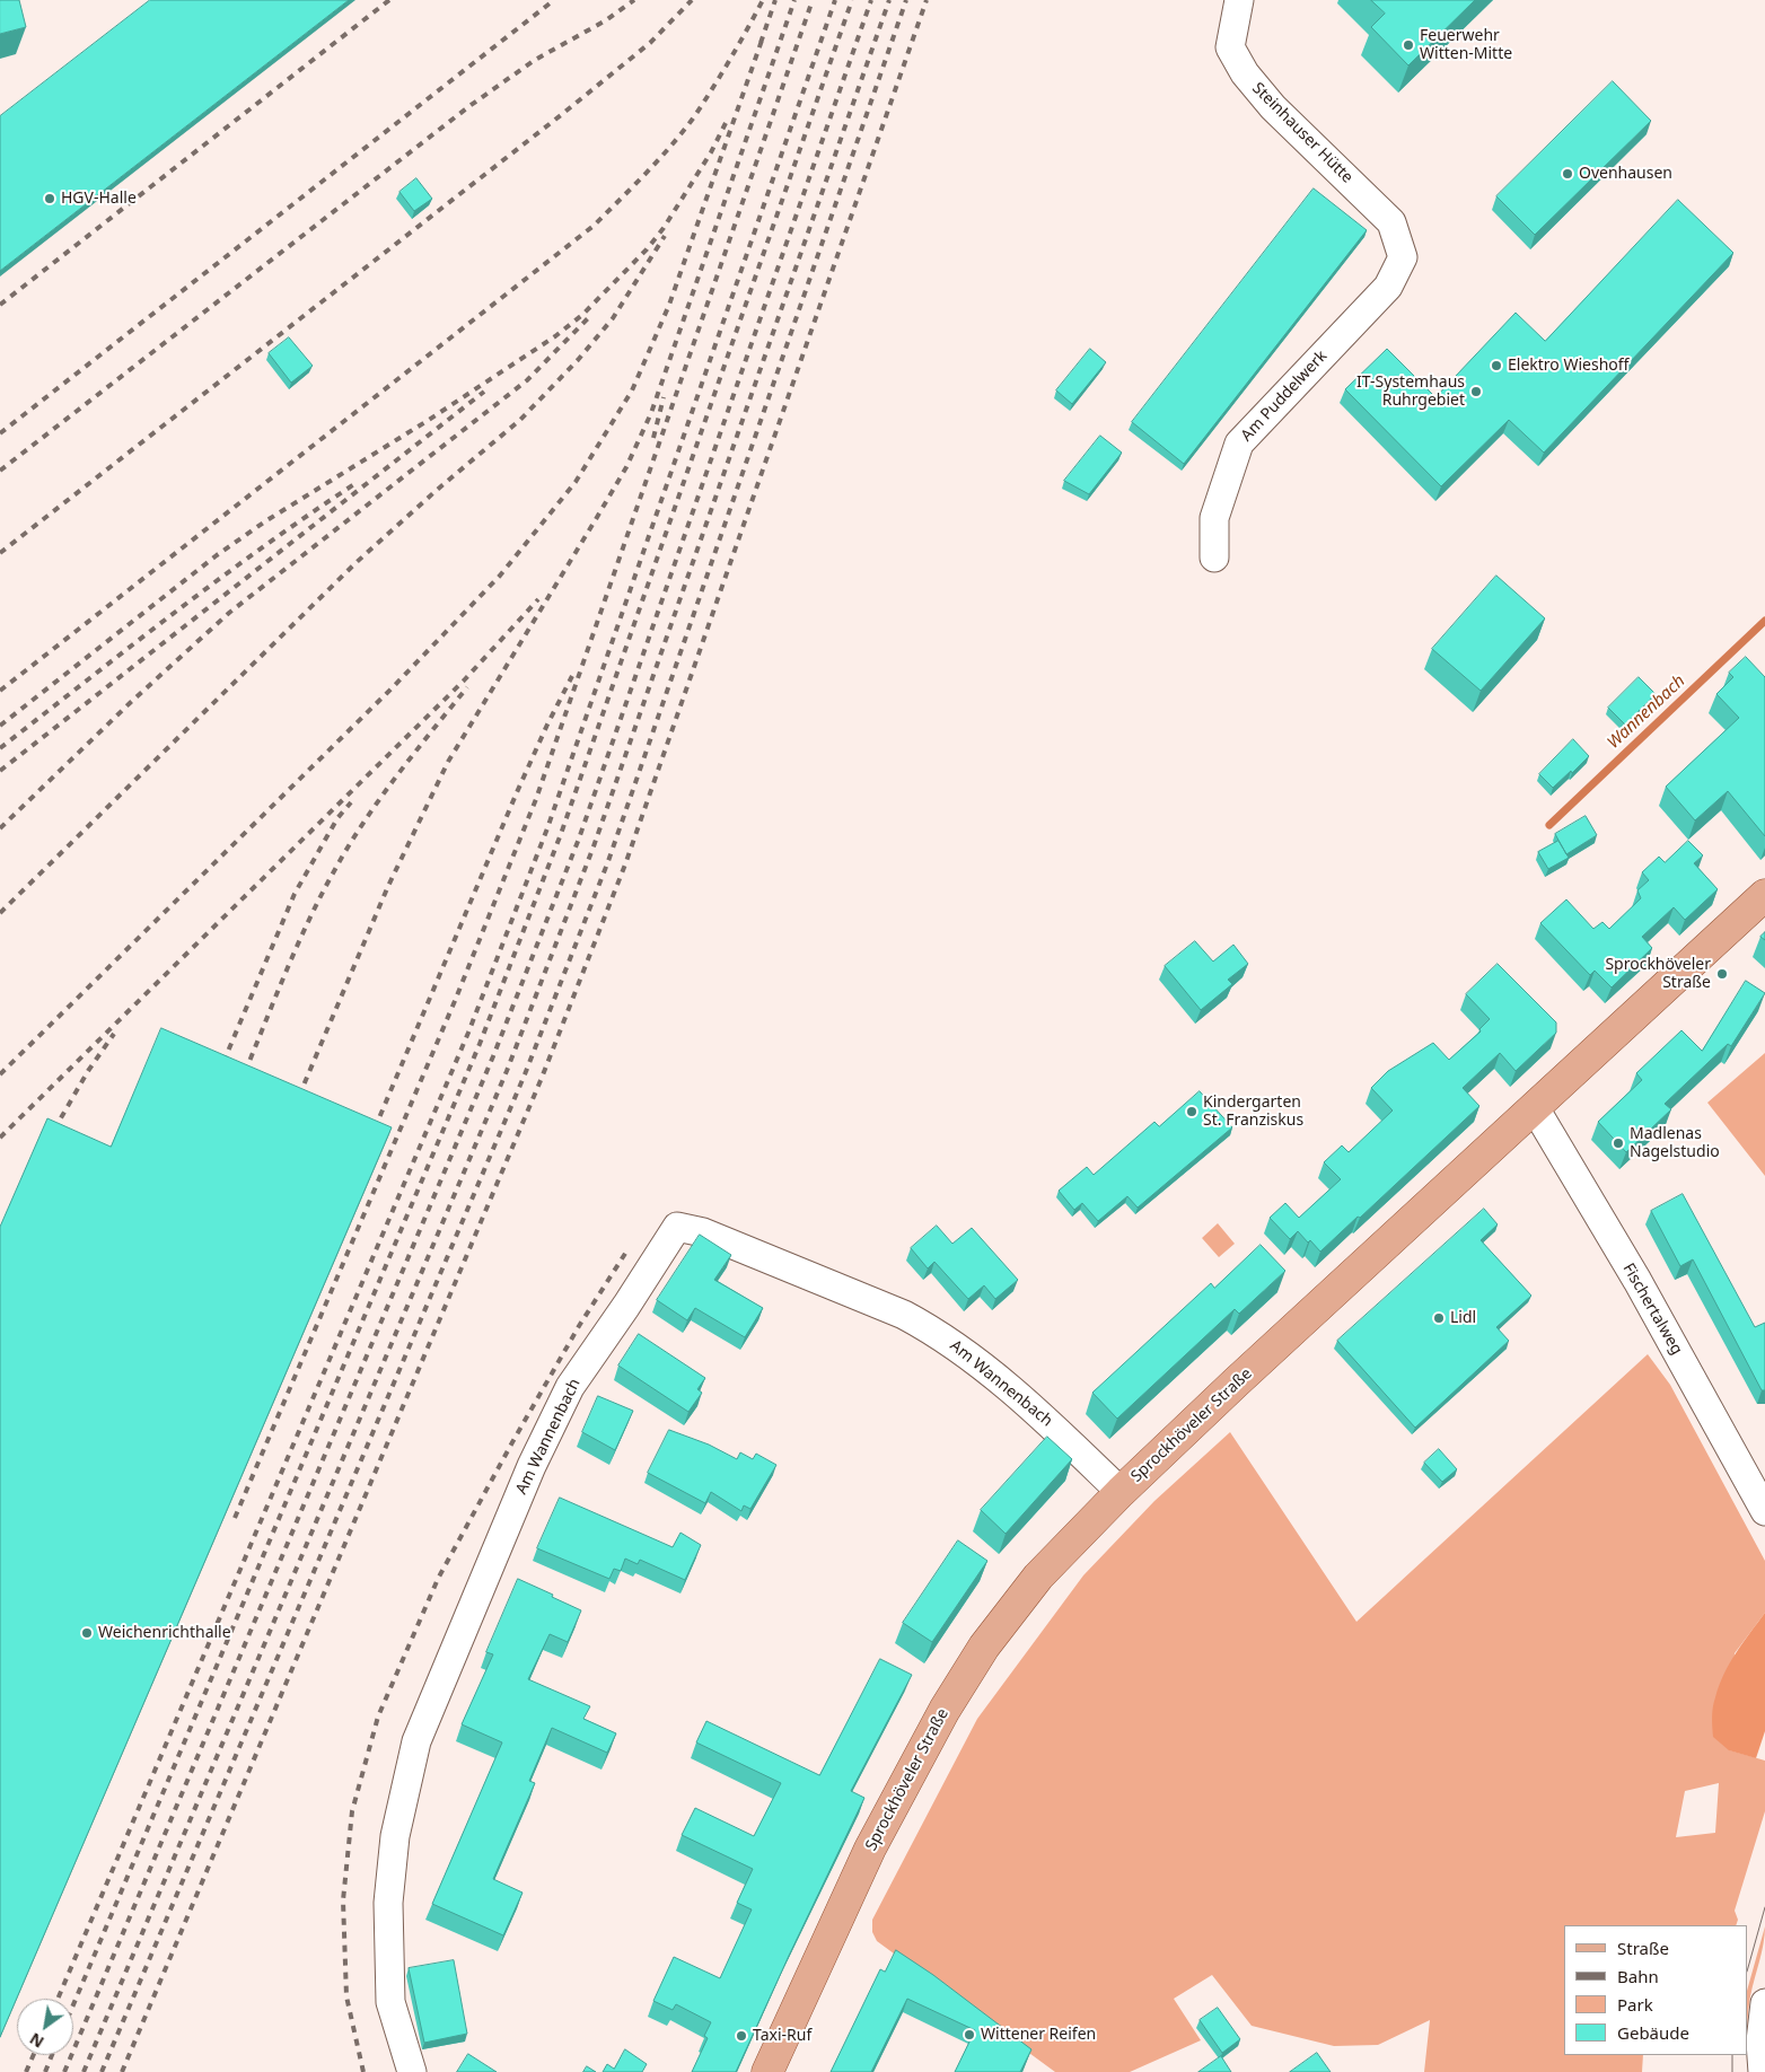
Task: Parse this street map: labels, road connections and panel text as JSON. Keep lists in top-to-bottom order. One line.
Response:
{"streets":{"main road":["Sprockhöveler Straße"],"street":["Steinhauser Hütte","Am Puddelwerk","Fischertalweg","Am Wannenbach"]},"crossings":[["Steinhauser Hütte","Am Puddelwerk"],["Fischertalweg","Sprockhöveler Straße"],["Am Wannenbach","Sprockhöveler Straße"]],"water":["Wannenbach"],"places":["Feuerwehr Witten-Mitte","Ovenhausen","HGV-Halle","Elektro Wieshoff","IT-Systemhaus Ruhrgebiet","Sprockhöveler Straße","Kindergarten St. Franziskus","Madlenas Nagelstudio","Lidl","Weichenrichthalle","Wittener Reifen","Taxi-Ruf"],"legend":["Straße","Bahn","Park","Gebäude"],"north":"bottom left"}
